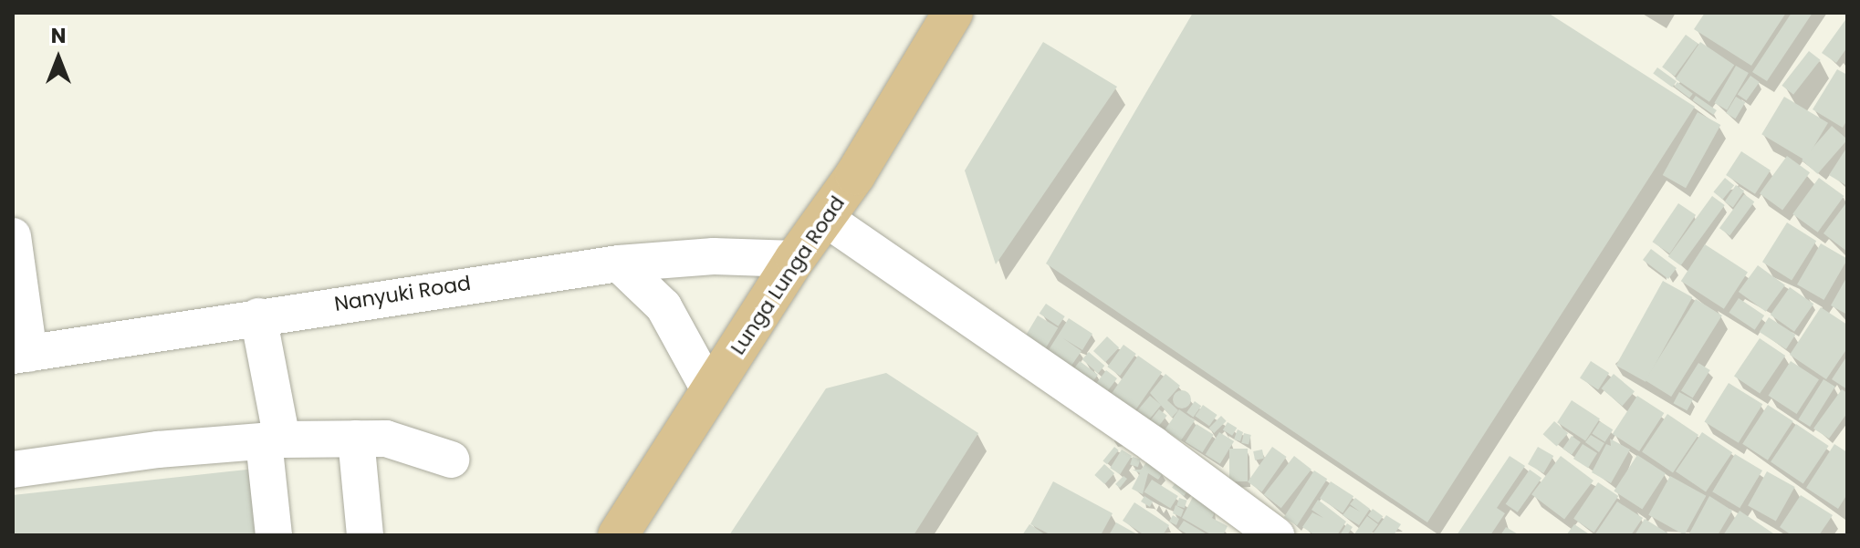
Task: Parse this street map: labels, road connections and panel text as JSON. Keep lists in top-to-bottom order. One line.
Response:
{"streets":{"main road":["Lunga Lunga Road"],"street":["Nanyuki Road"]},"crossings":[["Lunga Lunga Road","Nanyuki Road"]],"north":"top"}
